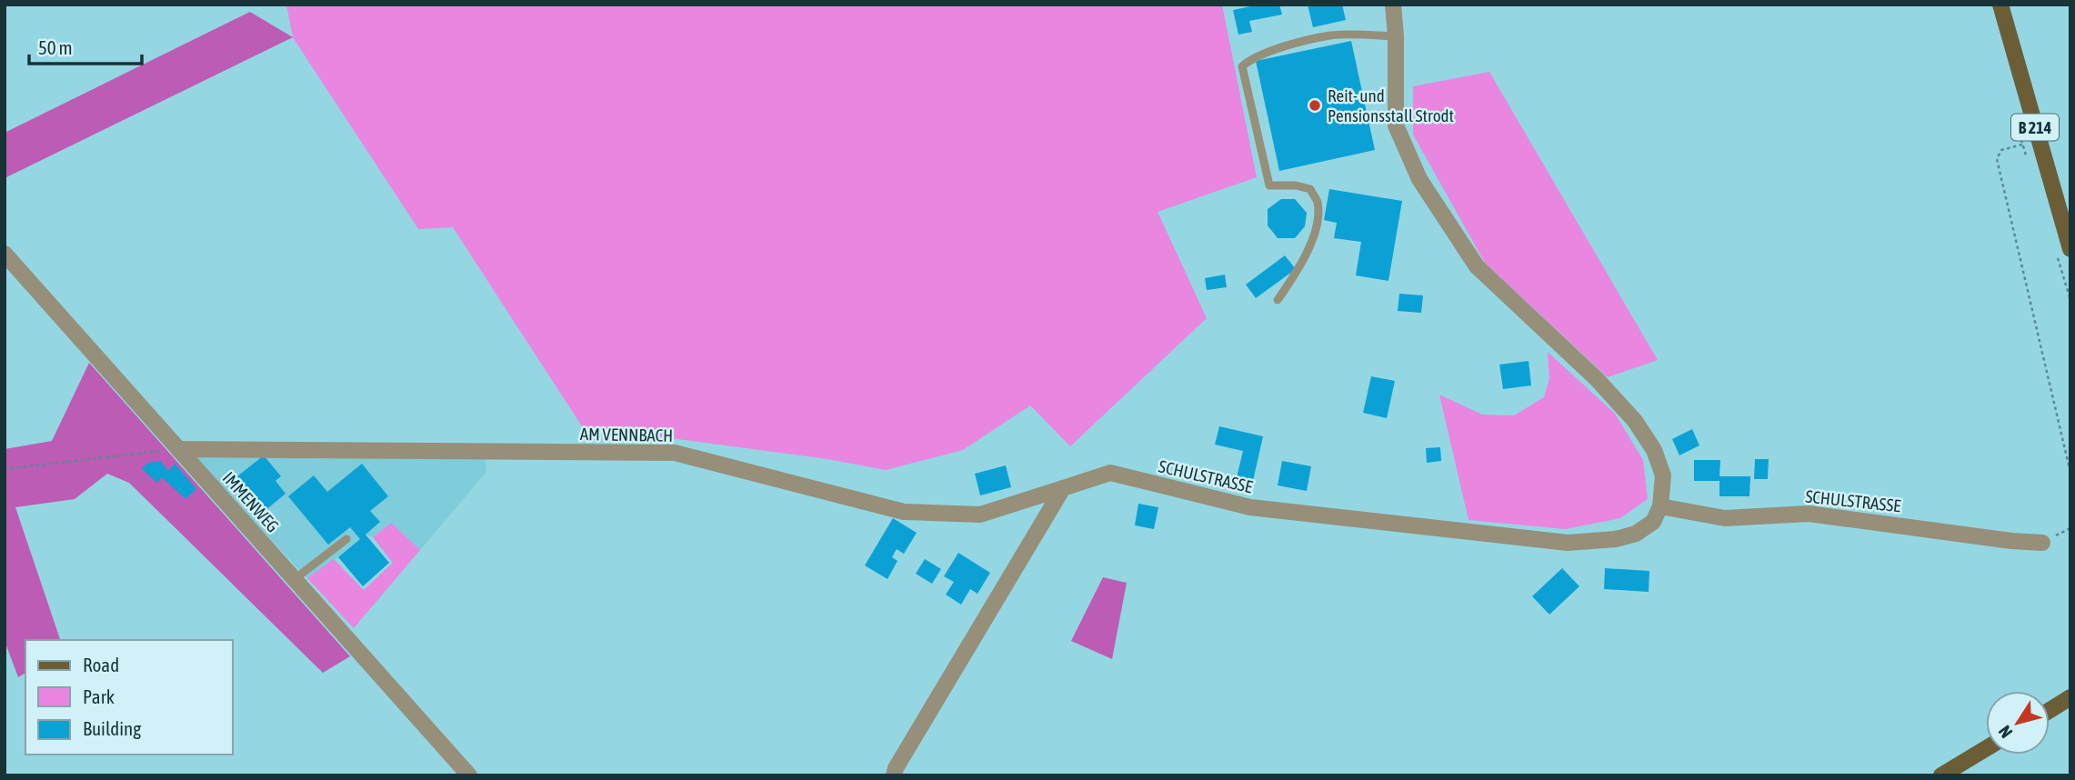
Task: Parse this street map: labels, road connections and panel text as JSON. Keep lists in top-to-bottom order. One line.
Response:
{"streets":{"main road":["B 214"],"street":["AM VENNBACH","SCHULSTRASSE","IMMENWEG"]},"crossings":[["AM VENNBACH","SCHULSTRASSE"],["AM VENNBACH","IMMENWEG"]],"places":["Reit- und Pensionsstall Strodt"],"legend":["Road","Park","Building"],"scale_bar":"50 m","north":"bottom left"}
